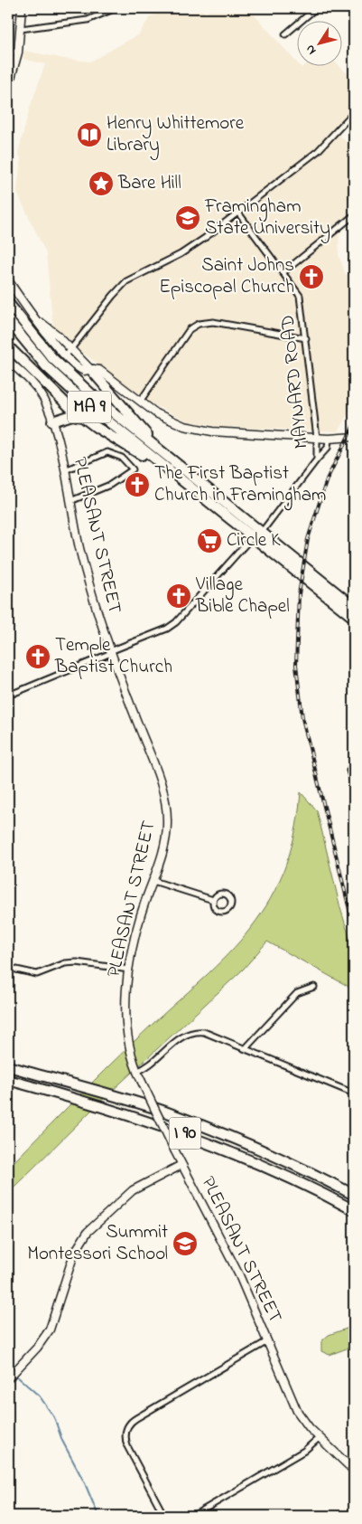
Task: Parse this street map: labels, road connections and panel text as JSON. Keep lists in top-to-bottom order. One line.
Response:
{"streets":{"highway":["MA 9","I 90"],"main road":["PLEASANT STREET"],"street":["MAYNARD ROAD"]},"crossings":[["MAYNARD ROAD","MA 9"]],"places":{"library":["Henry Whittemore Library"],"place":["Bare Hill"],"school or university":["Framingham State University","Summit Montessori School"],"church":["Saint Johns Episcopal Church","The First Baptist Church in Framingham","Village Bible Chapel","Temple Baptist Church"],"supermarket":["Circle K"]},"north":"bottom left"}
